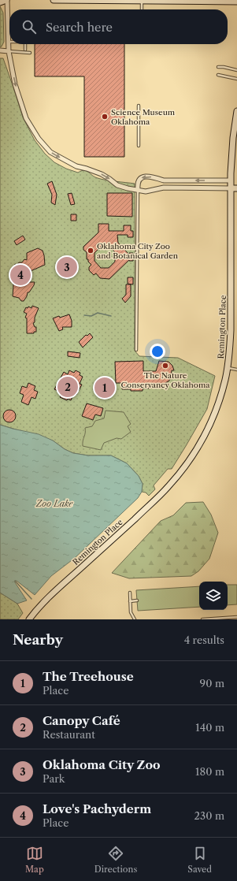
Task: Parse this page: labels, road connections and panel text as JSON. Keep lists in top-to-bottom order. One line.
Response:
{"streets":{"main road":["Remington Place"]},"water":["Zoo Lake"],"places":["Science Museum Oklahoma","Oklahoma City Zoo and Botanical Garden","The Nature Conservancy Oklahoma"],"page":{"search":"Search here","pins":["3","4","2","1"],"heading":["Nearby","4 results"],"list":[{"mark":"1","name":"The Treehouse","note":"Place","value":"90 m"},{"mark":"2","name":"Canopy Café","note":"Restaurant","value":"140 m"},{"mark":"3","name":"Oklahoma City Zoo","note":"Park","value":"180 m"},{"mark":"4","name":"Love's Pachyderm","note":"Place","value":"230 m"}],"nav":["Map","Directions","Saved"]}}
